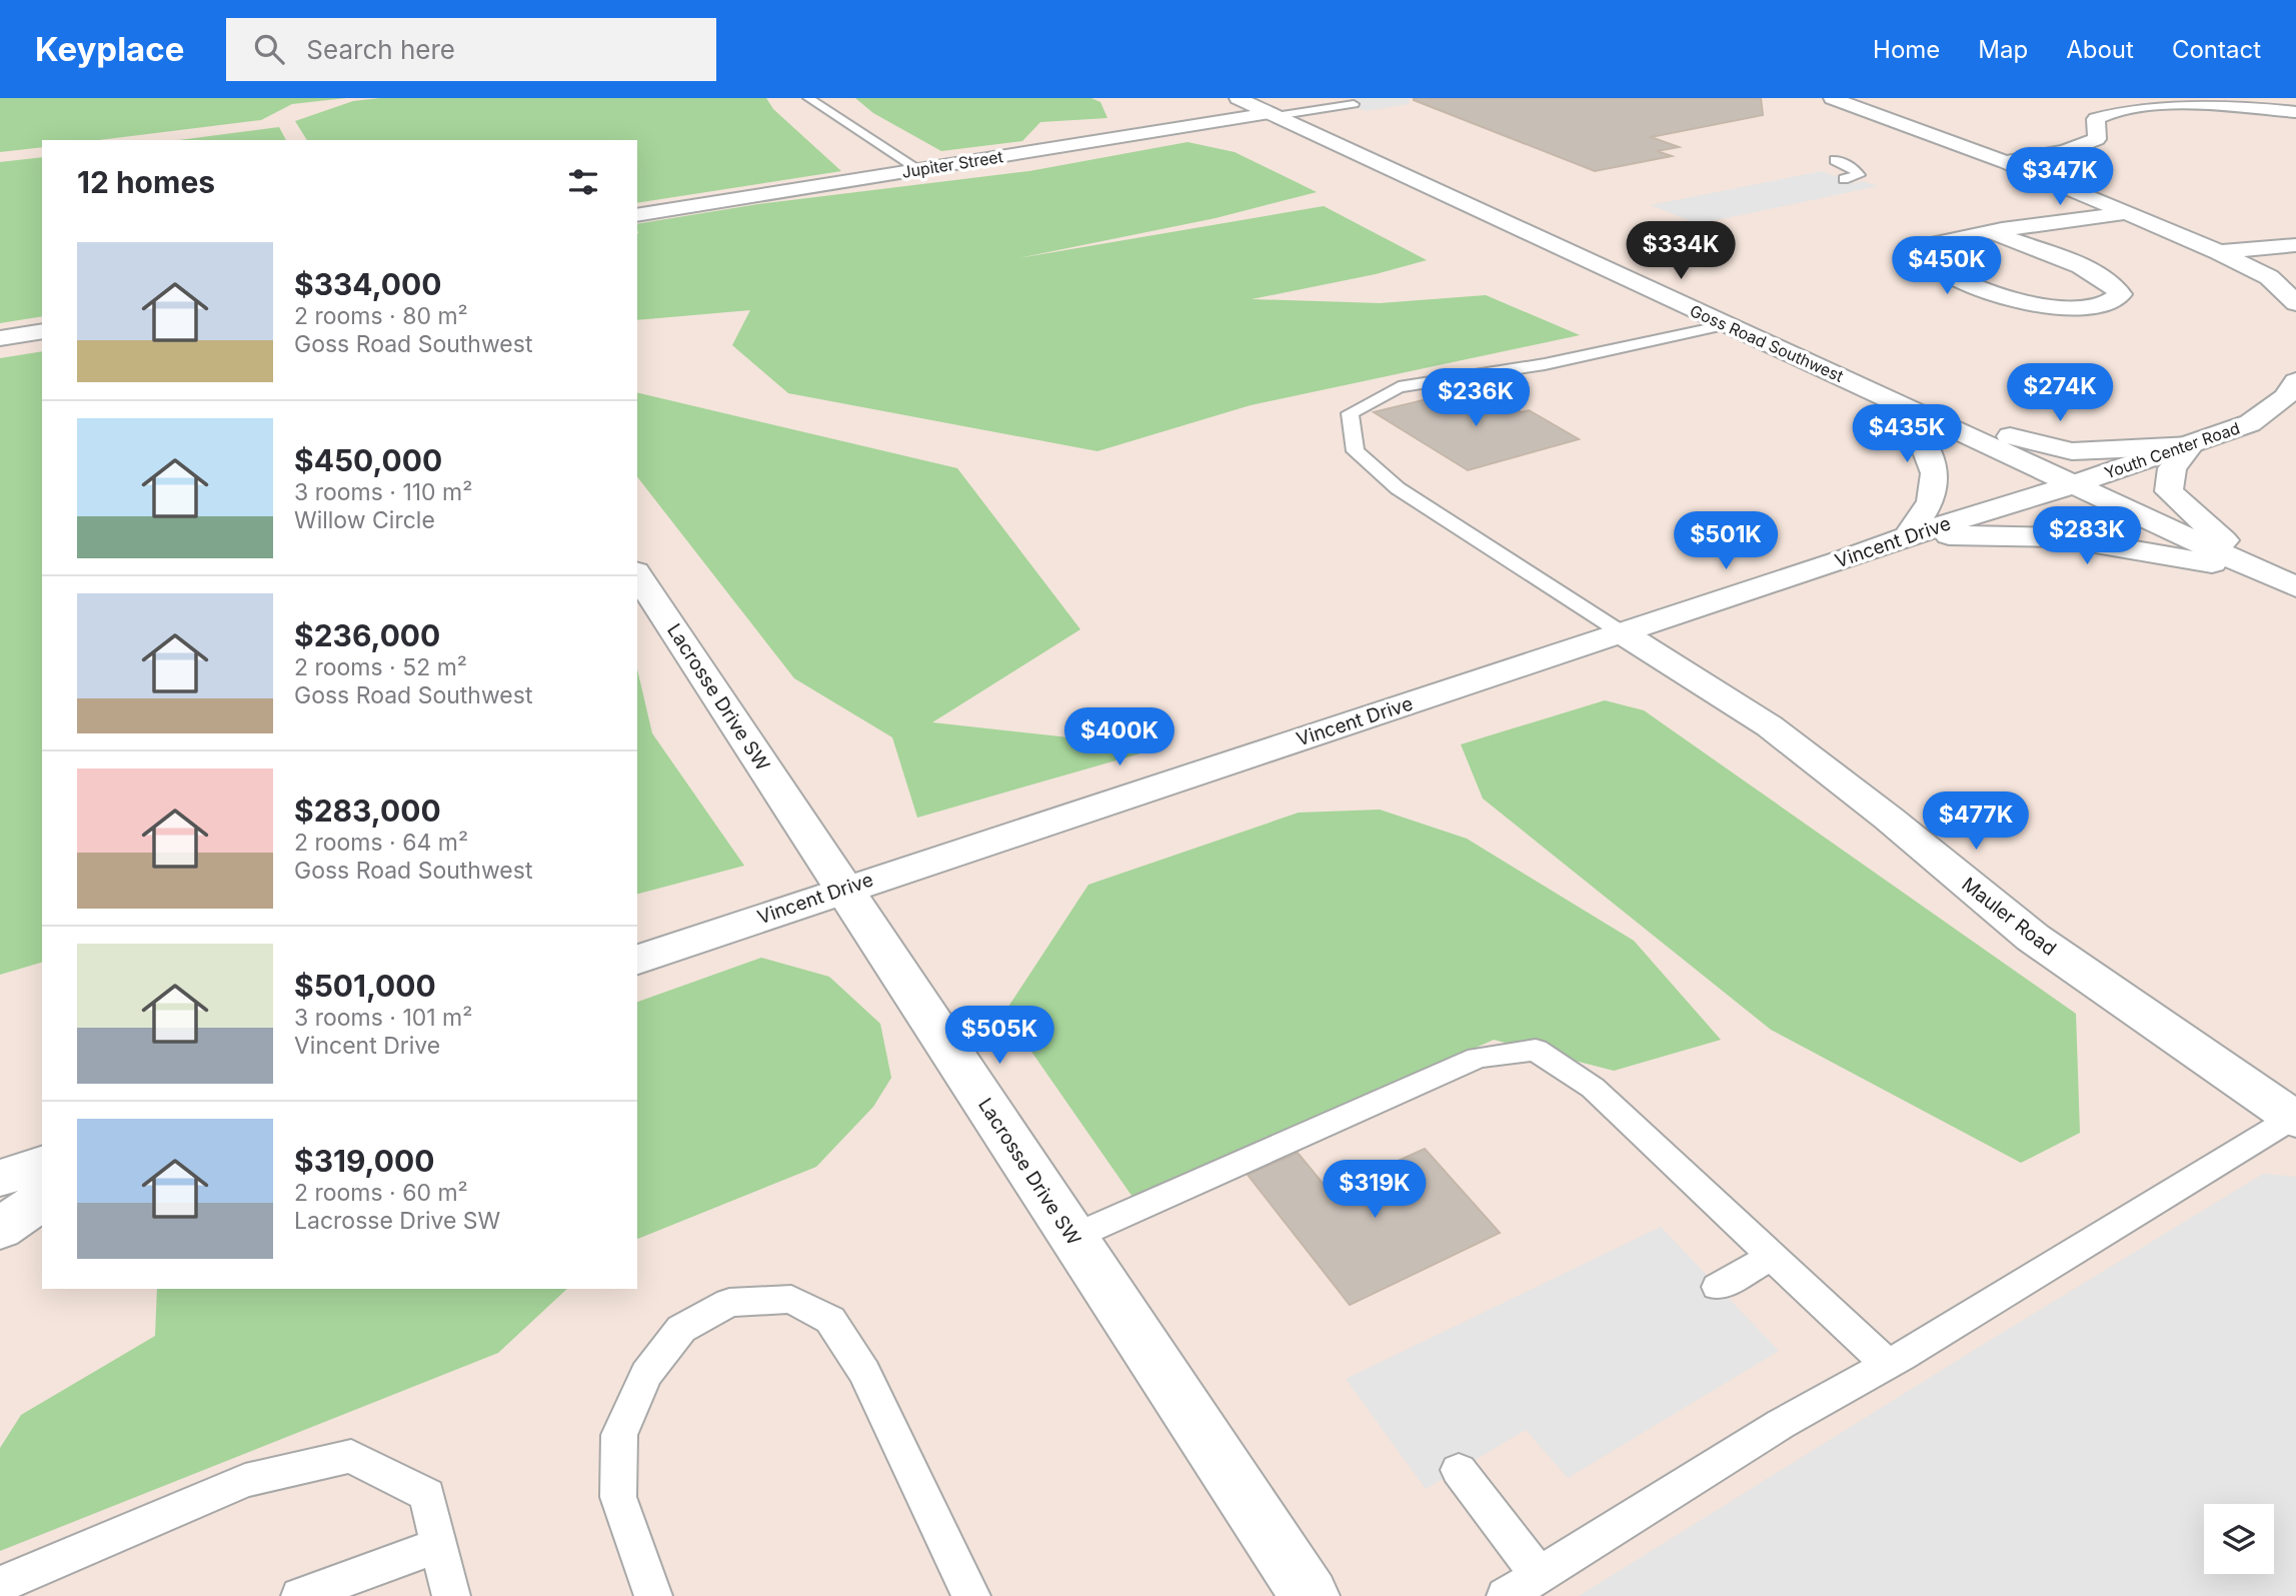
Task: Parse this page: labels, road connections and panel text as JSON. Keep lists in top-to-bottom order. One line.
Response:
{"streets":{"street":["Jupiter Street","Goss Road Southwest","Youth Center Road","Vincent Drive","Lacrosse Drive SW","Mauler Road"]},"crossings":[["Jupiter Street","Goss Road Southwest"],["Goss Road Southwest","Youth Center Road"],["Goss Road Southwest","Vincent Drive"],["Youth Center Road","Vincent Drive"],["Vincent Drive","Lacrosse Drive SW"],["Vincent Drive","Mauler Road"]],"page":{"header":"Keyplace","search":"Search here","nav":["Home","Map","About","Contact"],"heading":"12 homes","price":["$347K","$334K","$450K","$274K","$236K","$435K","$283K","$501K","$400K","$477K","$505K","$319K"],"list":[{"name":"$334,000","note":"2 rooms · 80 m² · Goss Road Southwest"},{"name":"$450,000","note":"3 rooms · 110 m² · Willow Circle"},{"name":"$236,000","note":"2 rooms · 52 m² · Goss Road Southwest"},{"name":"$283,000","note":"2 rooms · 64 m² · Goss Road Southwest"},{"name":"$501,000","note":"3 rooms · 101 m² · Vincent Drive"},{"name":"$319,000","note":"2 rooms · 60 m² · Lacrosse Drive SW"}]}}
